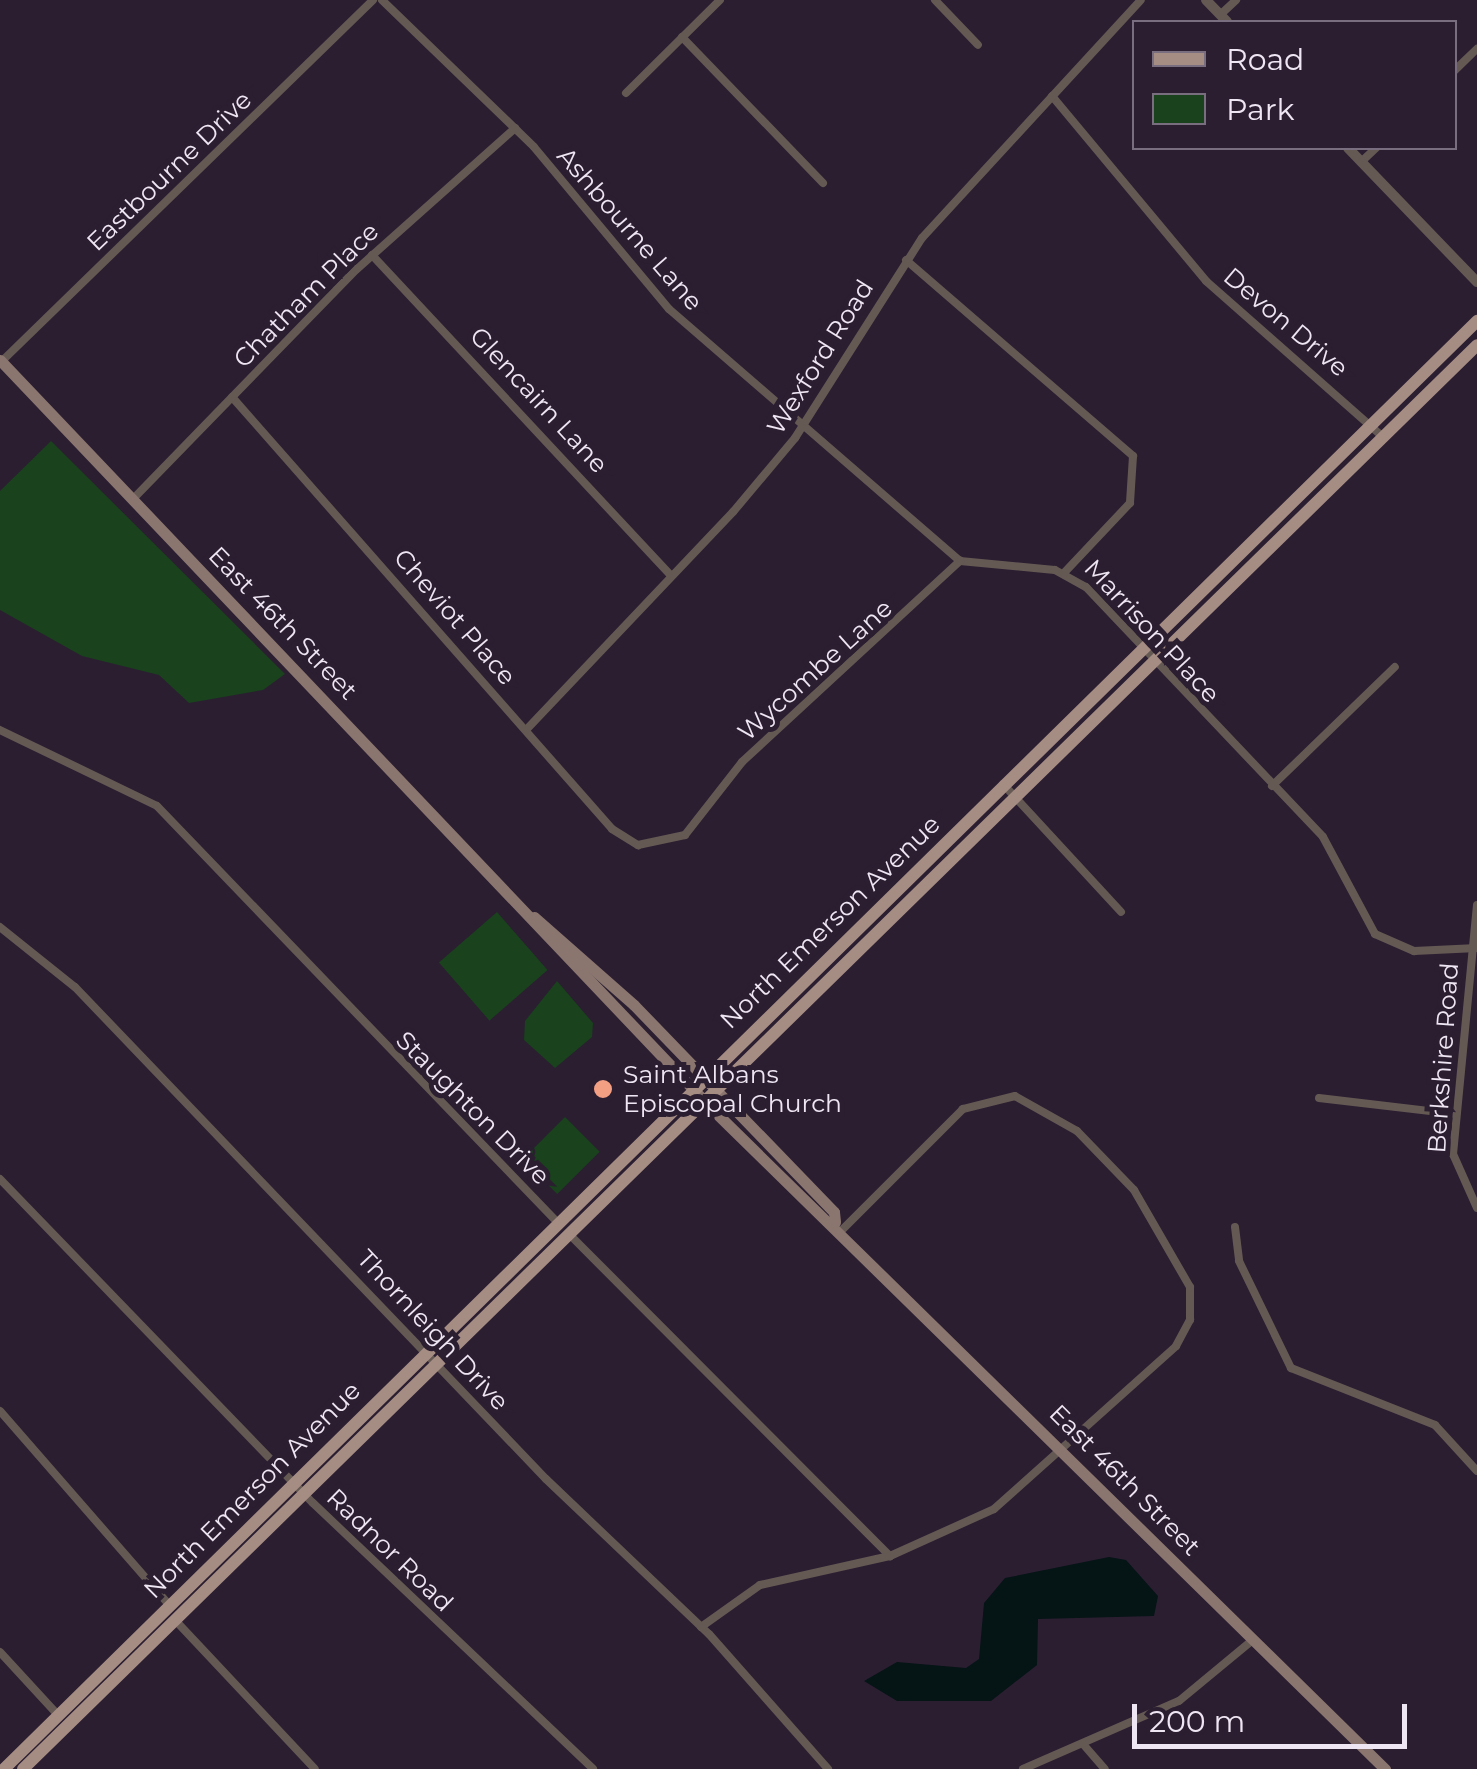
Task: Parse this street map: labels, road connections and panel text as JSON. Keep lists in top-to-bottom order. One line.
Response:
{"streets":{"main road":["East 46th Street","North Emerson Avenue"],"street":["Eastbourne Drive","Ashbourne Lane","Chatham Place","Devon Drive","Wexford Road","Glencairn Lane","Cheviot Place","Marrison Place","Wycombe Lane","Berkshire Road","Staughton Drive","Thornleigh Drive","Radnor Road"]},"crossings":[["Eastbourne Drive","East 46th Street"],["Ashbourne Lane","Chatham Place"],["Ashbourne Lane","Wexford Road"],["Ashbourne Lane","Wycombe Lane"],["Chatham Place","Glencairn Lane"],["Chatham Place","Cheviot Place"],["Chatham Place","East 46th Street"],["Devon Drive","Wexford Road"],["Devon Drive","North Emerson Avenue"],["Wexford Road","Glencairn Lane"],["Wexford Road","Cheviot Place"],["Wexford Road","Marrison Place"],["Cheviot Place","Wycombe Lane"],["East 46th Street","North Emerson Avenue"],["Marrison Place","North Emerson Avenue"],["Marrison Place","Berkshire Road"],["North Emerson Avenue","Staughton Drive"],["North Emerson Avenue","Thornleigh Drive"],["North Emerson Avenue","Radnor Road"]],"places":["Saint Albans Episcopal Church"],"legend":["Road","Park"],"scale_bar":"200 m"}
